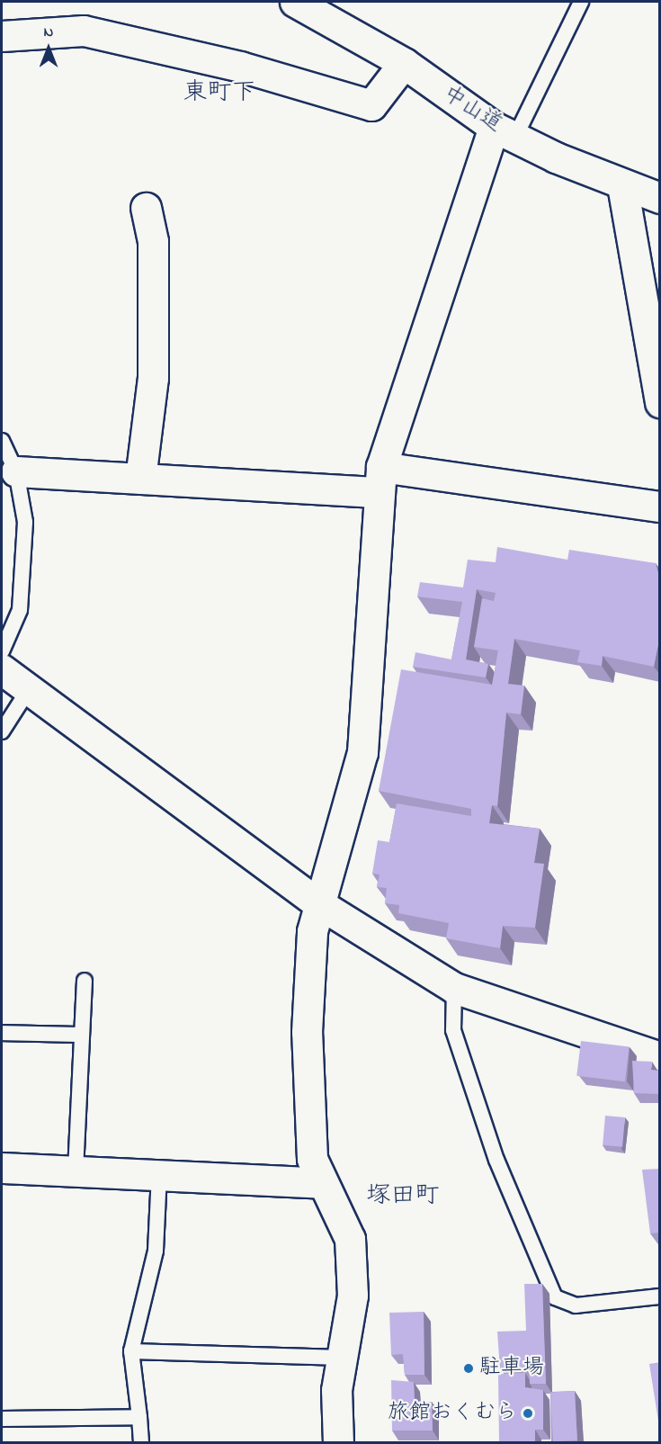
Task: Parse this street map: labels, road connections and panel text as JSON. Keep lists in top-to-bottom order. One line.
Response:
{"streets":{"street":["中山道"]},"districts":["東町下","塚田町"],"places":["駐車場","旅館おくむら"],"north":"top"}
